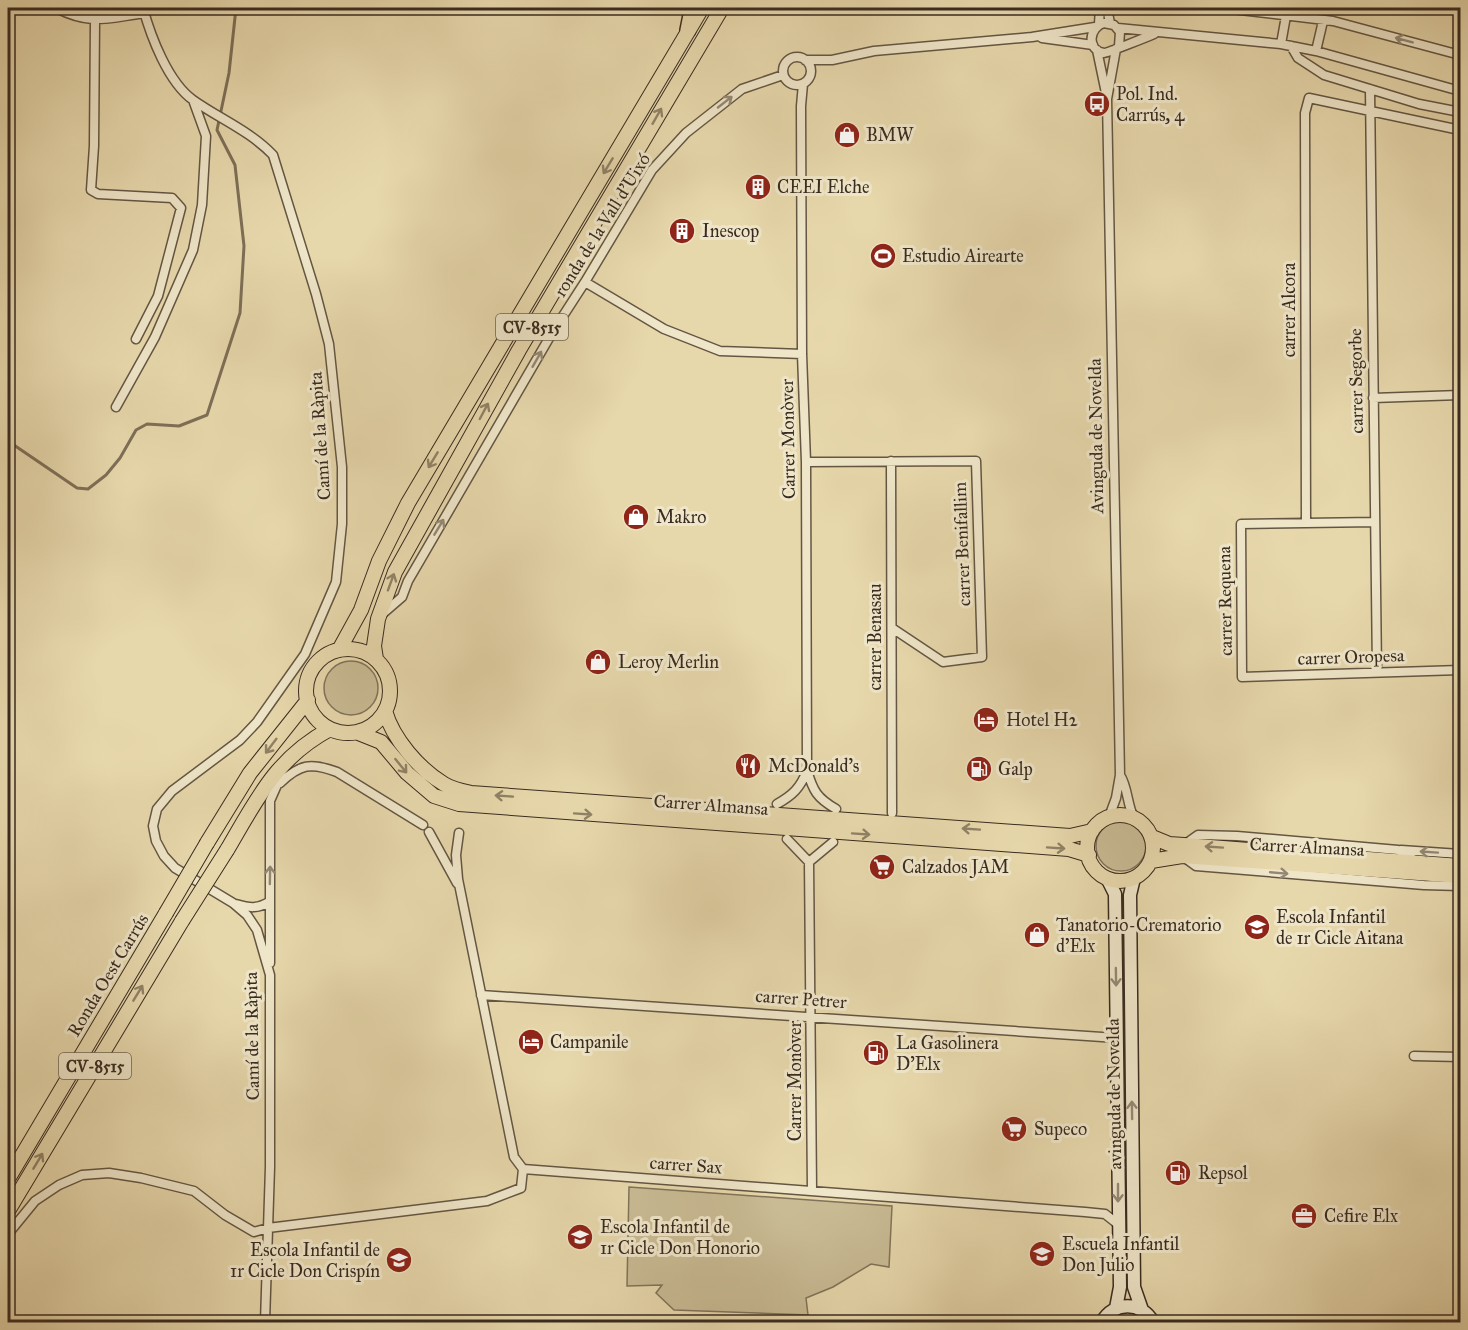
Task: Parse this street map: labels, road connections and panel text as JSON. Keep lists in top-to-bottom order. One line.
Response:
{"streets":{"main road":["CV-8515","Carrer Almansa","Ronda Oest Carrús","avinguda de Novelda"],"street":["ronda de la Vall d'Uixó","carrer Alcora","carrer Segorbe","Camí de la Ràpita","Avinguda de Novelda","Carrer Monòver","carrer Benifallim","carrer Requena","carrer Benasau","carrer Oropesa","carrer Petrer","carrer Sax"]},"crossings":[["ronda de la Vall d'Uixó","CV-8515"],["ronda de la Vall d'Uixó","Carrer Monòver"],["carrer Alcora","carrer Segorbe"],["carrer Alcora","carrer Requena"],["CV-8515","Carrer Almansa"],["CV-8515","Ronda Oest Carrús"],["carrer Segorbe","carrer Oropesa"],["Avinguda de Novelda","Carrer Almansa"],["Avinguda de Novelda","avinguda de Novelda"],["Carrer Monòver","carrer Benifallim"],["Carrer Monòver","carrer Petrer"],["Carrer Monòver","carrer Sax"],["carrer Benifallim","carrer Benasau"],["carrer Requena","carrer Oropesa"],["Carrer Almansa","Ronda Oest Carrús"],["Carrer Almansa","avinguda de Novelda"],["carrer Petrer","avinguda de Novelda"],["avinguda de Novelda","carrer Sax"]],"one_way":["ronda de la Vall d'Uixó"],"places":{"bus stop":["Pol. Ind. Carrús, 4"],"shop":["BMW","Makro","Leroy Merlin","Tanatorio-Crematorio d'Elx"],"building":["CEEI Elche","Inescop"],"sports":["Estudio Airearte"],"hotel":["Hotel H2","Campanile"],"restaurant":["McDonald's"],"fuel station":["Galp","La Gasolinera D'Elx","Repsol"],"supermarket":["Calzados JAM","Supeco"],"school or university":["Escola Infantil de 1r Cicle Aitana","Escola Infantil de 1r Cicle Don Honorio","Escuela Infantil Don Julio","Escola Infantil de 1r Cicle Don Crispín"],"office":["Cefire Elx"]}}
